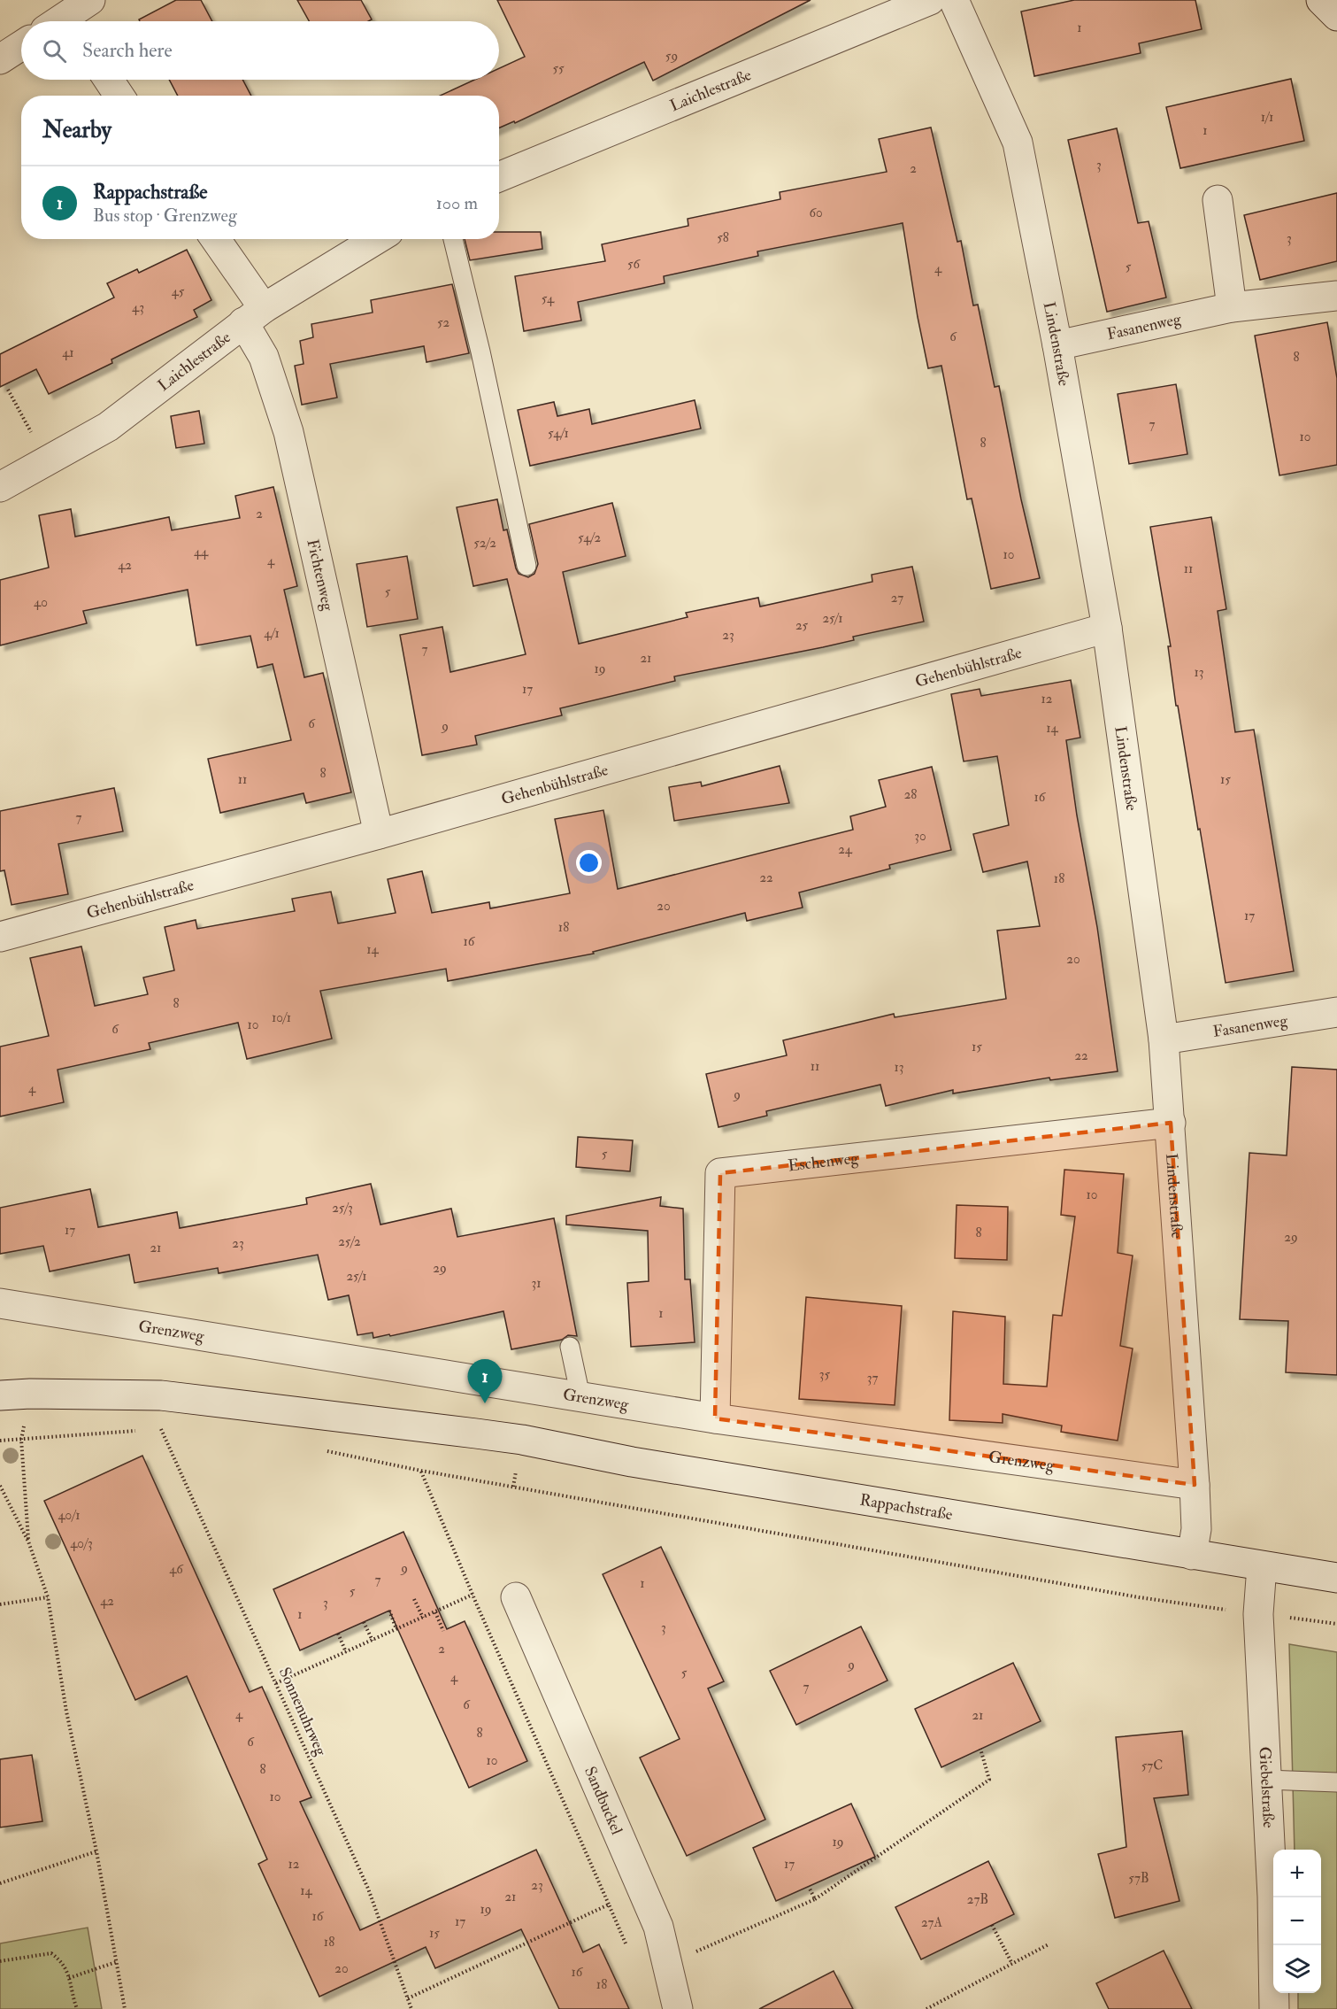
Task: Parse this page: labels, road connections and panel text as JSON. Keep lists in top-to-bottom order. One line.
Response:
{"streets":{"street":["Laichlestraße","Fasanenweg","Lindenstraße","Fichtenweg","Gehenbühlstraße","Eschenweg","Grenzweg","Rappachstraße","Giebelstraße","Sandbuckel"],"path":["Sonnenuhrweg"]},"crossings":[["Laichlestraße","Fichtenweg"],["Fasanenweg","Lindenstraße"],["Lindenstraße","Gehenbühlstraße"],["Lindenstraße","Eschenweg"],["Lindenstraße","Grenzweg"],["Lindenstraße","Rappachstraße"],["Fichtenweg","Gehenbühlstraße"],["Eschenweg","Grenzweg"],["Rappachstraße","Giebelstraße"]],"house_numbers":["1","59","55","1/1","1","3","2","60","58","3","56","5","4","45","54","43","52","6","41","8","7","54/1","10","8","2","54/2","52/2","44","10","4","42","11","5","27","40","25/1","25","4/1","23","7","21","19","13","17","12","6","9","14","8","11","15","28","16","7","30","24","22","18","20","17","18","16","14","20","8","10/1","10","6","15","22","11","13","4","9","5","10","25/3","17","8","29","25/2","23","21","29","25/1","31","1","35","37","40/1","40/3","9","46","7","1","5","42","3","1","3","2","9","5","4","7","6","4","21","8","6","10","57C","8","10","19","12","17","57B","23","14","21","27B","19","16","17","27A","15","18","20","16","18"],"page":{"search":"Search here","heading":"Nearby","list":[{"mark":"1","name":"Rappachstraße","note":"Bus stop · Grenzweg","value":"100 m"}],"pins":"1","map_buttons":["+","−"]}}
